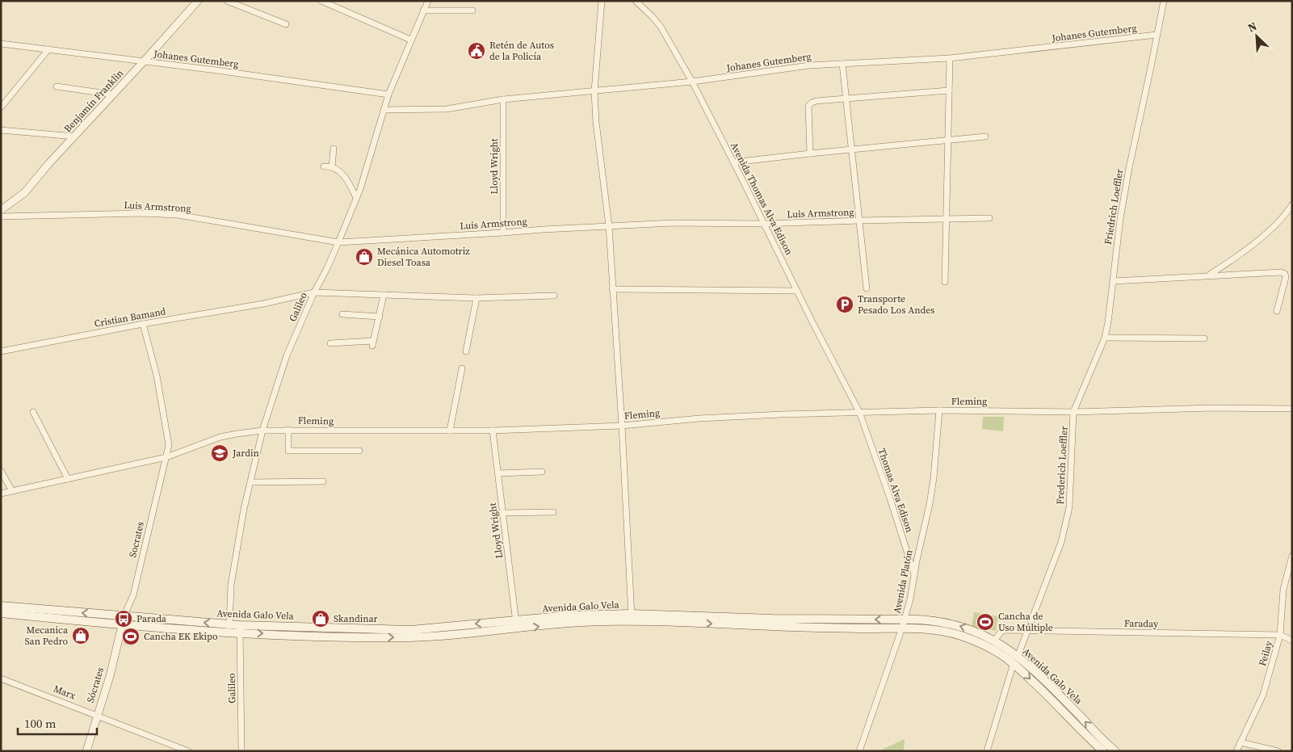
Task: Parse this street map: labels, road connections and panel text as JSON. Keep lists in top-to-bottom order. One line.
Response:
{"streets":{"main road":["Avenida Galo Vela"],"street":["Johanes Gutemberg","Benjamín Franklin","Lloyd Wright","Avenida Thomas Alva Edison","Luis Armstrong","Friedrich Loeffler","Galileo","Cristian Bamand","Fleming","Frederich Loeffler","Thomas Alva Edison","Socrates","Avenida Platón","Faraday","Feilay","Sócrates","Marx"]},"crossings":[["Johanes Gutemberg","Benjamín Franklin"],["Johanes Gutemberg","Lloyd Wright"],["Johanes Gutemberg","Avenida Thomas Alva Edison"],["Johanes Gutemberg","Friedrich Loeffler"],["Johanes Gutemberg","Galileo"],["Lloyd Wright","Luis Armstrong"],["Lloyd Wright","Fleming"],["Lloyd Wright","Avenida Galo Vela"],["Avenida Thomas Alva Edison","Luis Armstrong"],["Avenida Thomas Alva Edison","Fleming"],["Avenida Thomas Alva Edison","Thomas Alva Edison"],["Luis Armstrong","Galileo"],["Friedrich Loeffler","Fleming"],["Friedrich Loeffler","Frederich Loeffler"],["Galileo","Cristian Bamand"],["Galileo","Fleming"],["Galileo","Avenida Galo Vela"],["Cristian Bamand","Socrates"],["Fleming","Frederich Loeffler"],["Fleming","Thomas Alva Edison"],["Fleming","Socrates"],["Fleming","Avenida Platón"],["Frederich Loeffler","Avenida Galo Vela"],["Frederich Loeffler","Faraday"],["Thomas Alva Edison","Avenida Platón"],["Socrates","Avenida Galo Vela"],["Socrates","Sócrates"],["Avenida Platón","Avenida Galo Vela"],["Avenida Galo Vela","Faraday"],["Avenida Galo Vela","Sócrates"],["Faraday","Feilay"],["Sócrates","Marx"]],"places":{"public building":["Retén de Autos de la Policía"],"shop":["Mecánica Automotriz Diesel Toasa","Skandinar","Mecanica San Pedro"],"parking":["Transporte Pesado Los Andes"],"school or university":["Jardin"],"bus stop":["Parada"],"sports":["Cancha de Uso Múltiple","Cancha EK Ekipo"]},"scale_bar":"100 m","north":"top left"}
